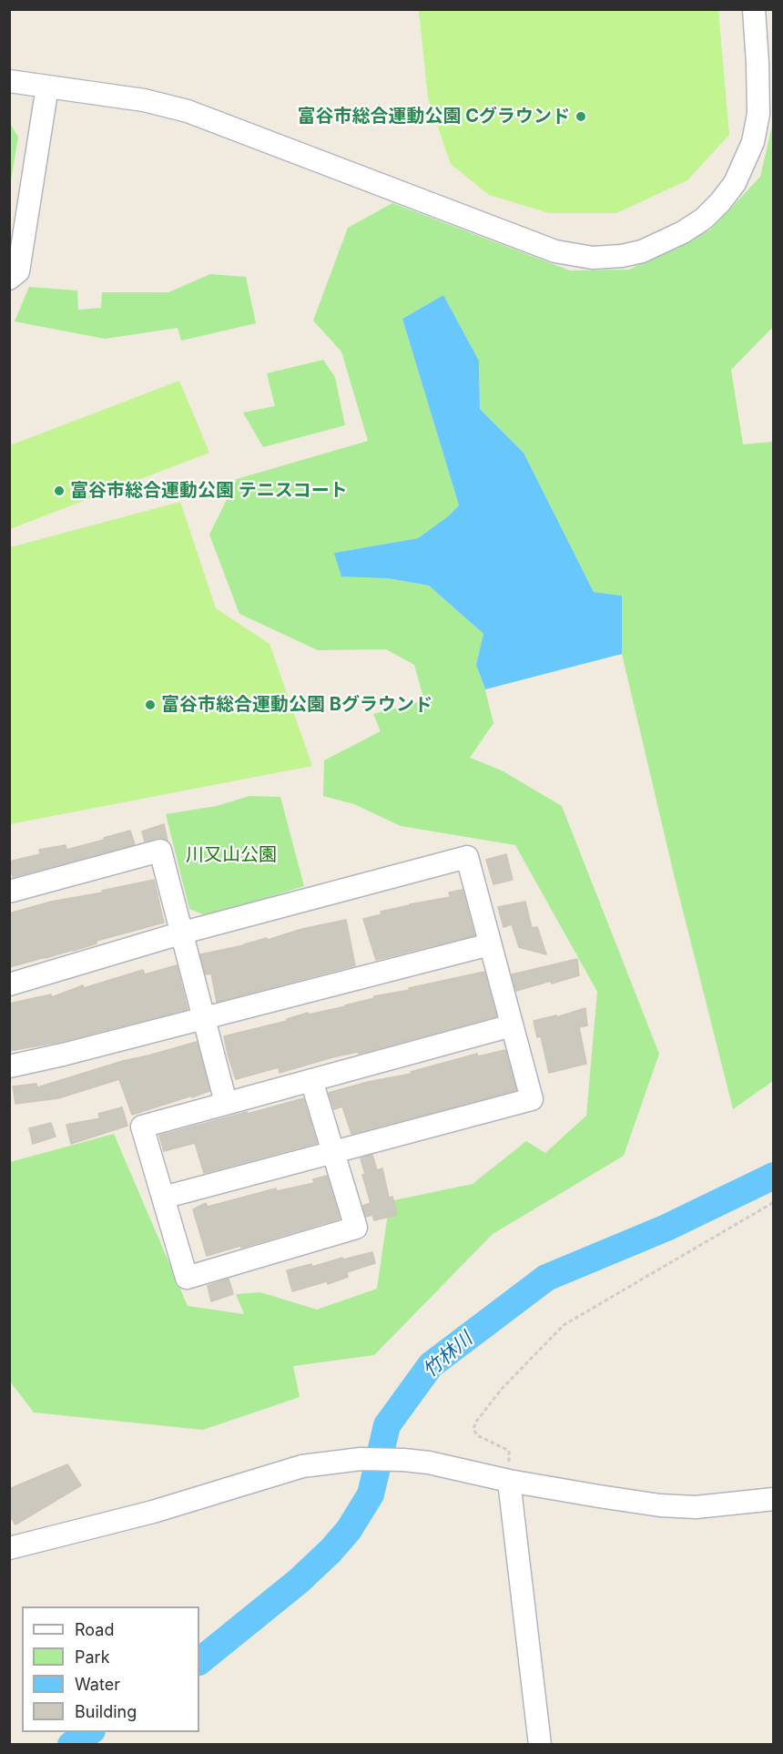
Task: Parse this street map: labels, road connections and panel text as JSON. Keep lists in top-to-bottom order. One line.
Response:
{"water":["竹林川"],"parks":["川又山公園"],"places":["富谷市総合運動公園 Cグラウンド","富谷市総合運動公園 テニスコート","富谷市総合運動公園 Bグラウンド"],"legend":["Road","Park","Water","Building"]}
